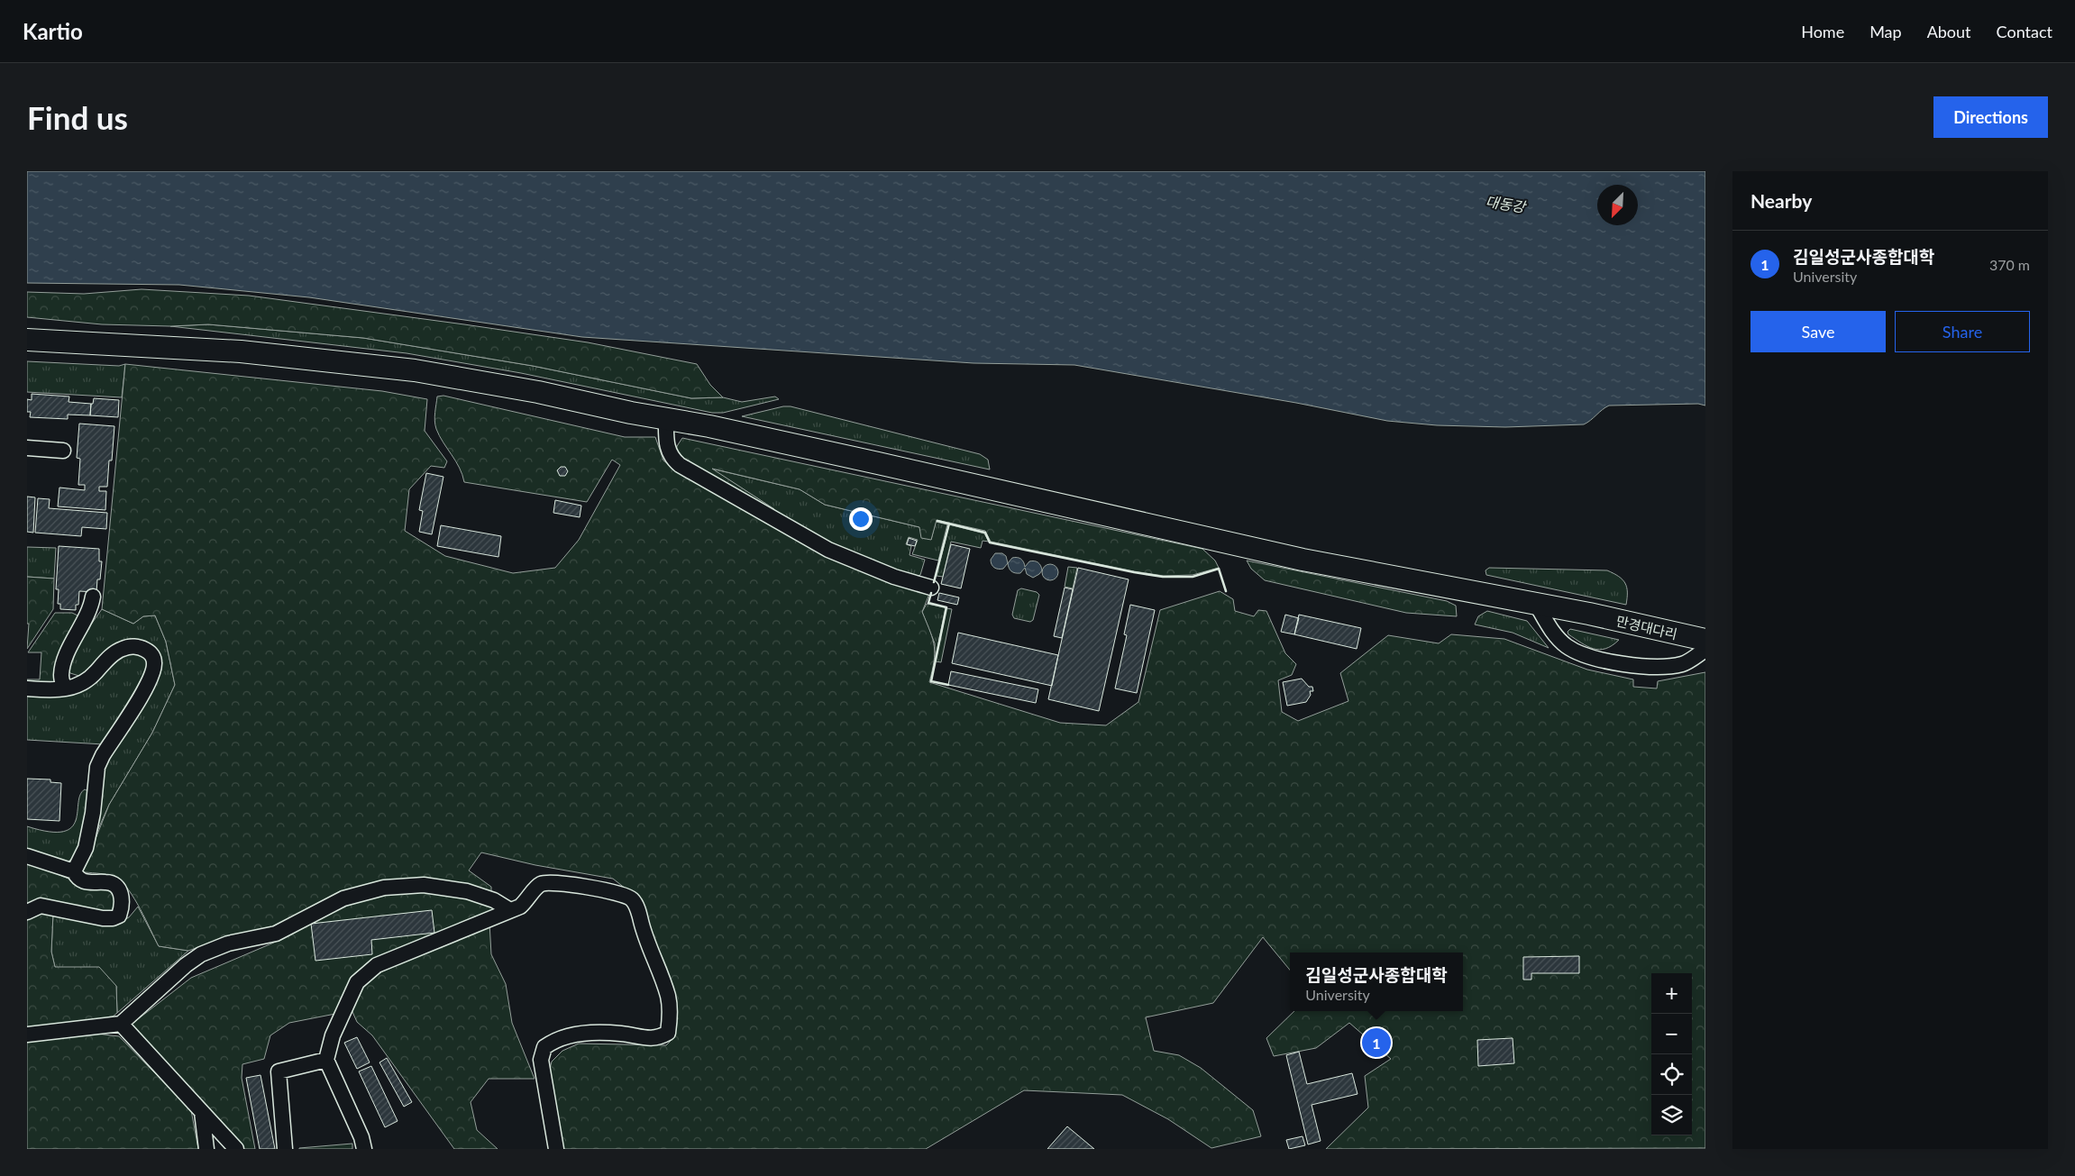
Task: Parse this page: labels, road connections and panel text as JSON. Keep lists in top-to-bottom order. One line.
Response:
{"streets":{"highway":["만경대다리"]},"water":["대동강"],"north":"bottom left","page":{"header":"Kartio","nav":["Home","Map","About","Contact"],"buttons":["Directions",["Save","Share"]],"title":"Find us","heading":"Nearby","list":[{"mark":"1","name":"김일성군사종합대학","note":"University","value":"370 m"}],"popup":["김일성군사종합대학","University"],"map_buttons":["+","−"],"pins":"1"}}
